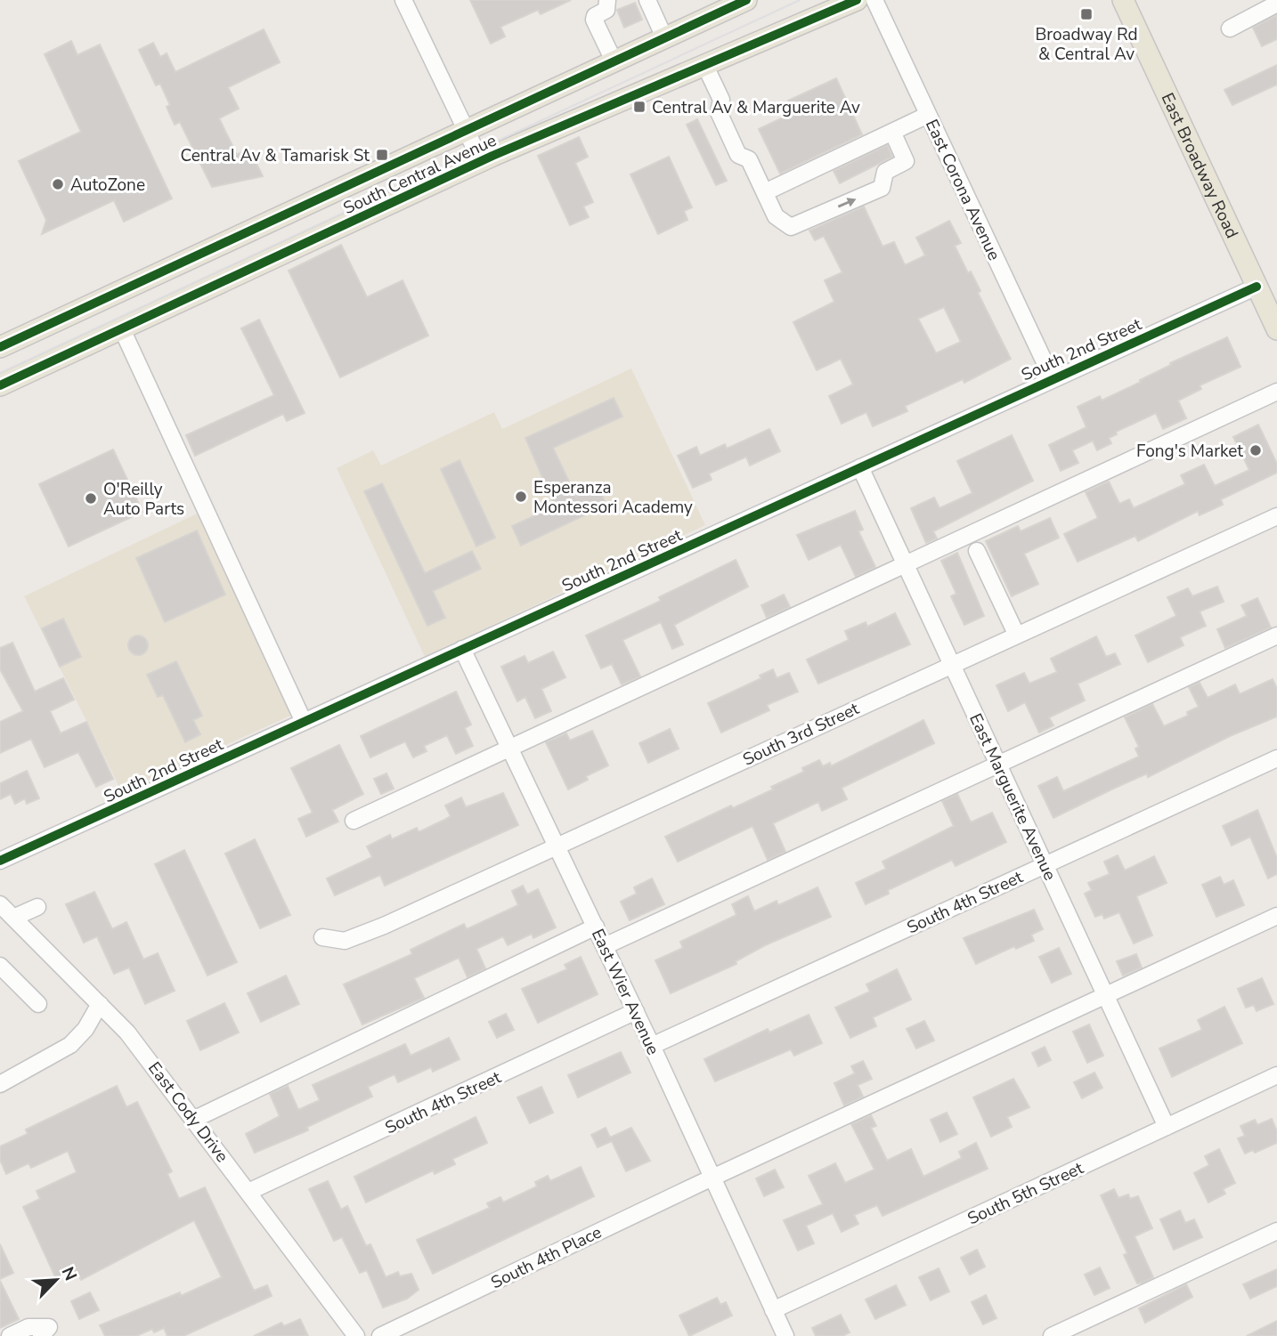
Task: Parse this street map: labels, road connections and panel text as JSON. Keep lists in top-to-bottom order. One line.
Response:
{"streets":{"main road":["East Broadway Road","South Central Avenue"],"street":["East Corona Avenue","South 2nd Street","South 3rd Street","East Marguerite Avenue","South 4th Street","East Wier Avenue","East Cody Drive","South 5th Street","South 4th Place"]},"crossings":[["East Broadway Road","South 2nd Street"],["East Corona Avenue","South 2nd Street"],["South 2nd Street","East Marguerite Avenue"],["South 2nd Street","East Wier Avenue"],["South 3rd Street","East Marguerite Avenue"],["South 3rd Street","East Wier Avenue"],["East Marguerite Avenue","South 4th Street"],["East Marguerite Avenue","South 5th Street"],["East Marguerite Avenue","South 4th Place"],["South 4th Street","East Wier Avenue"],["South 4th Street","East Cody Drive"],["East Wier Avenue","South 5th Street"],["East Wier Avenue","South 4th Place"]],"places":{"transit":["Broadway Rd & Central Av","Central Av & Marguerite Av","Central Av & Tamarisk St"],"other":["AutoZone","Fong's Market","Esperanza Montessori Academy","O'Reilly Auto Parts"]},"north":"top right"}
